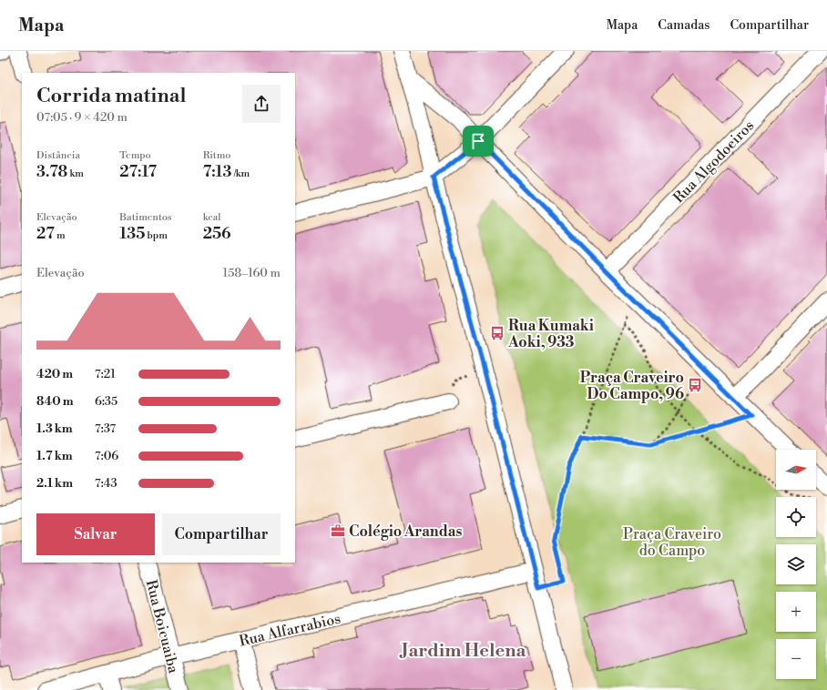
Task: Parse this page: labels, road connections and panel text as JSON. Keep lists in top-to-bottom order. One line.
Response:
{"streets":{"street":["Rua Algodoeiros","Rua Boicuaiba","Rua Alfarrabios"]},"crossings":[["Rua Boicuaiba","Rua Alfarrabios"]],"districts":["Jardim Helena"],"parks":["Praça Craveiro do Campo"],"places":{"bus stop":["Rua Kumaki Aoki, 933","Praça Craveiro Do Campo, 96"],"office":["Colégio Arandas"]},"north":"right","page":{"header":"Mapa","nav":["Mapa","Camadas","Compartilhar"],"heading":["Corrida matinal","07:05 · 9 × 420 m"],"stats":[["Distância","3.78 km"],["Tempo","27:17"],["Ritmo","7:13 /km"],["Elevação","27 m"],["Batimentos","135 bpm"],["kcal","256"]],"chart":["Elevação","158–160 m"],"list":[{"name":"420 m","note":"7:21"},{"name":"840 m","note":"6:35"},{"name":"1.3 km","note":"7:37"},{"name":"1.7 km","note":"7:06"},{"name":"2.1 km","note":"7:43"}],"map_buttons":["+","−"],"buttons":["Salvar","Compartilhar"]}}
